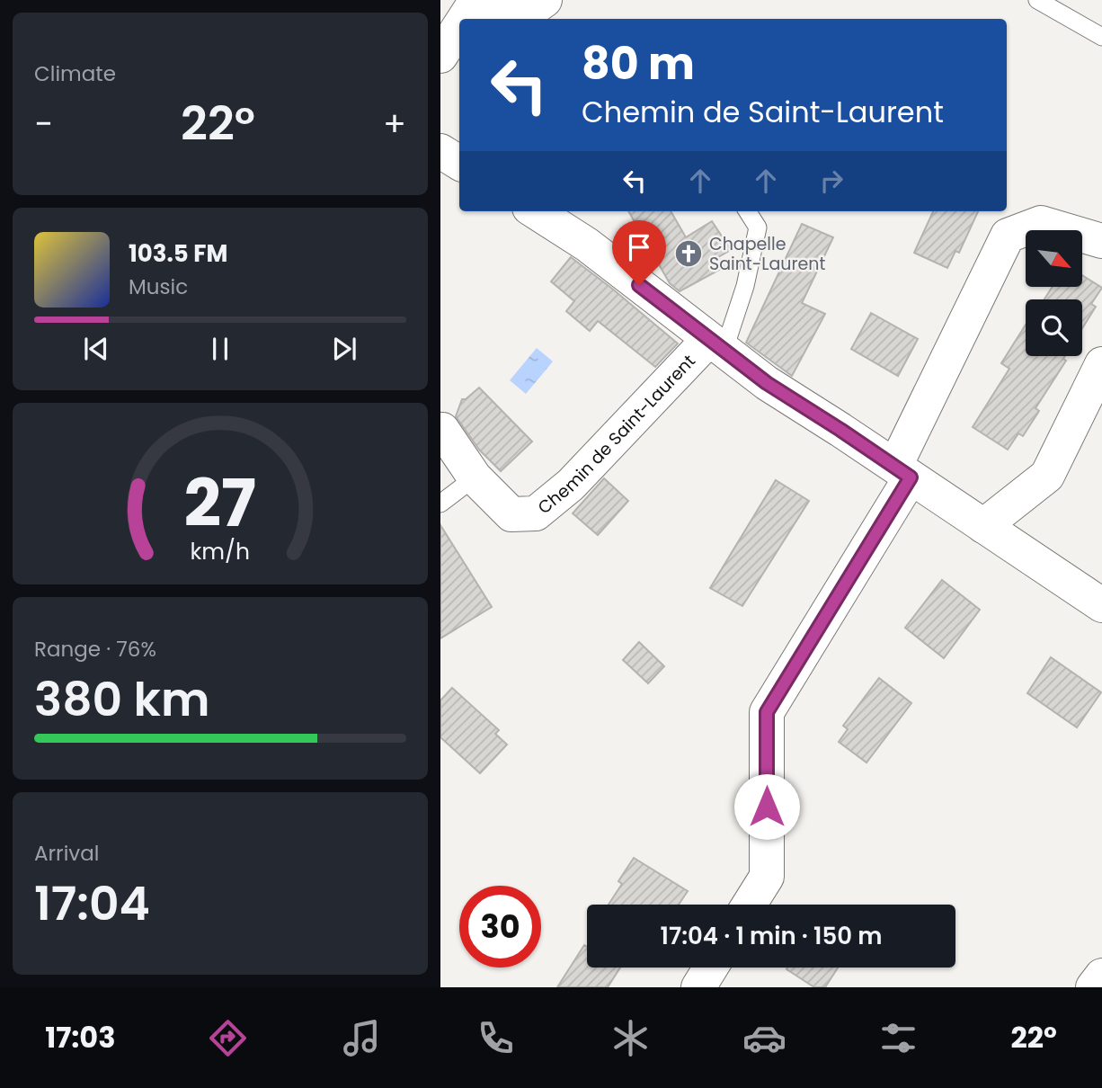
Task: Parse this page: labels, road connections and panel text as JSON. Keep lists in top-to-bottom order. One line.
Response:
{"streets":{"street":["Chemin de Saint-Laurent"]},"places":{"church":["Chapelle Saint-Laurent"]},"north":"bottom right","page":{"tile":["Climate",["Range · 76%","380 km"],["Arrival","17:04"]],"turn":["80 m","Chemin de Saint-Laurent"],"heat":["−","22°","+"],"song":["103.5 FM","Music"],"limit":"30","trip":"17:04 · 1 min · 150 m","tabs":["17:03","22°"],"gauge":["27","km/h"]}}
